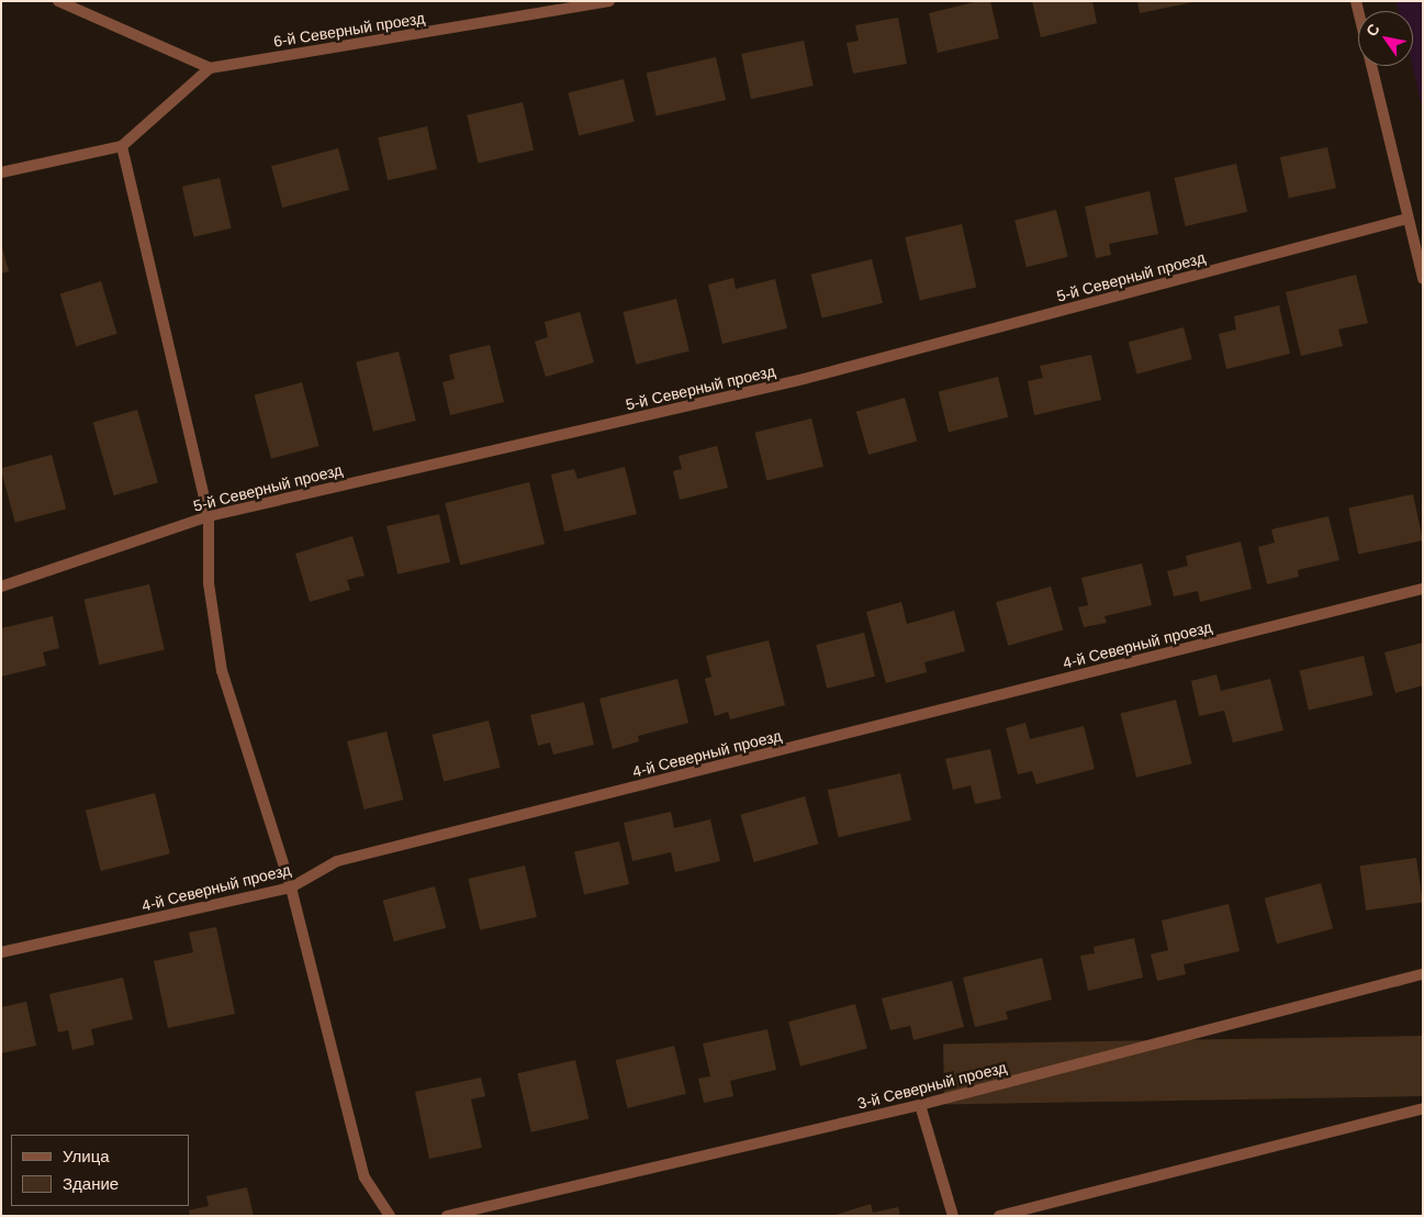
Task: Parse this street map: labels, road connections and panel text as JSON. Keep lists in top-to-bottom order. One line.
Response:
{"streets":{"street":["6-й Северный проезд","5-й Северный проезд","4-й Северный проезд","3-й Северный проезд"]},"legend":["Улица","Здание"],"north":"top left"}
